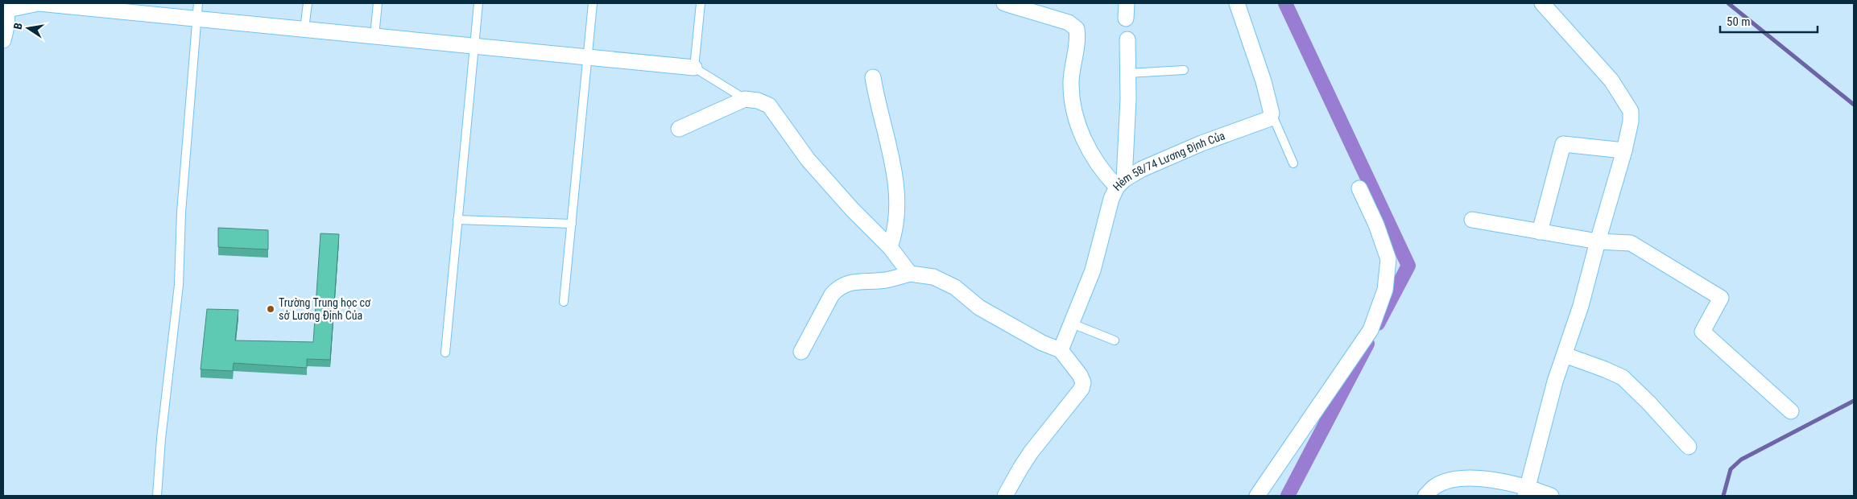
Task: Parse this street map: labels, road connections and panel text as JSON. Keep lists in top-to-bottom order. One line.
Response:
{"streets":{"street":["Hẻm 58/74 Lương Định Của"]},"places":["Trường Trung học cơ sở Lương Định Của"],"scale_bar":"50 m","north":"left"}
